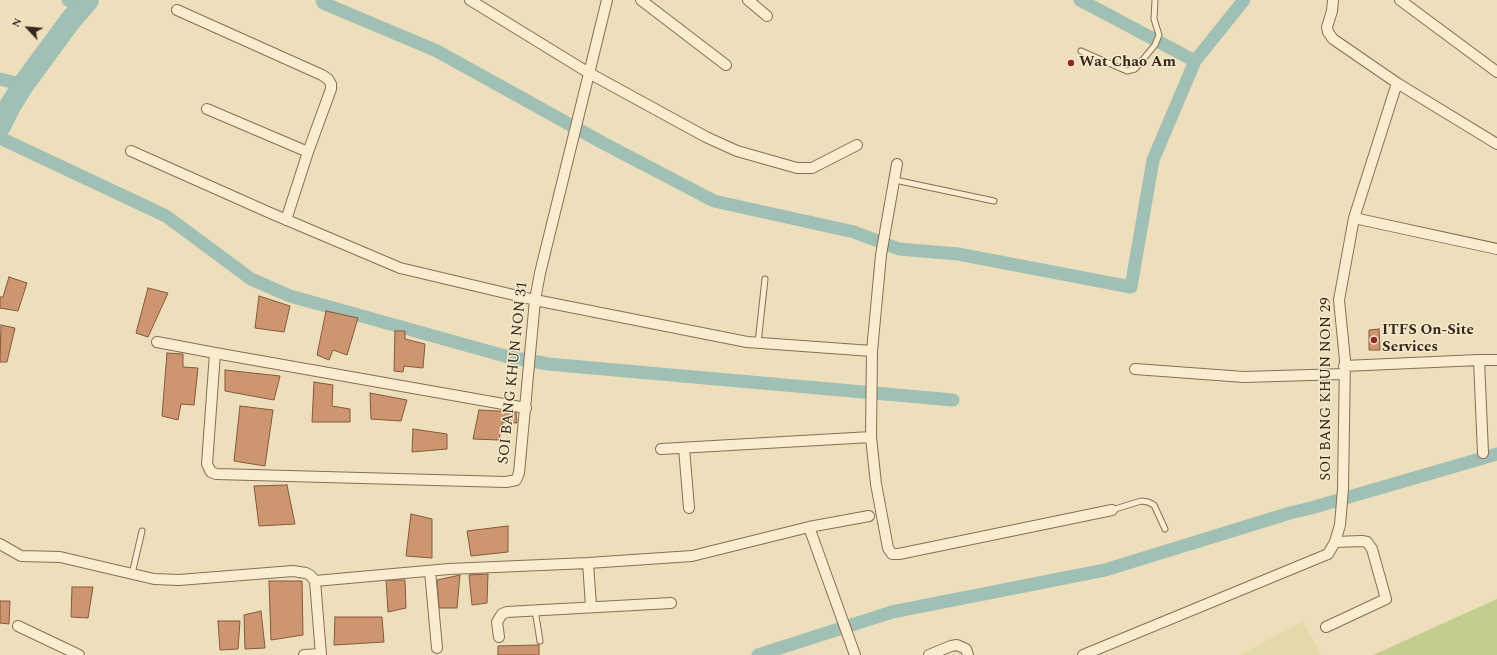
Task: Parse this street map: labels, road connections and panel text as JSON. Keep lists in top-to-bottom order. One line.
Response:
{"streets":{"street":["SOI BANG KHUN NON 31","SOI BANG KHUN NON 29"]},"places":["Wat Chao Am","ITFS On-Site Services"],"north":"top left"}
